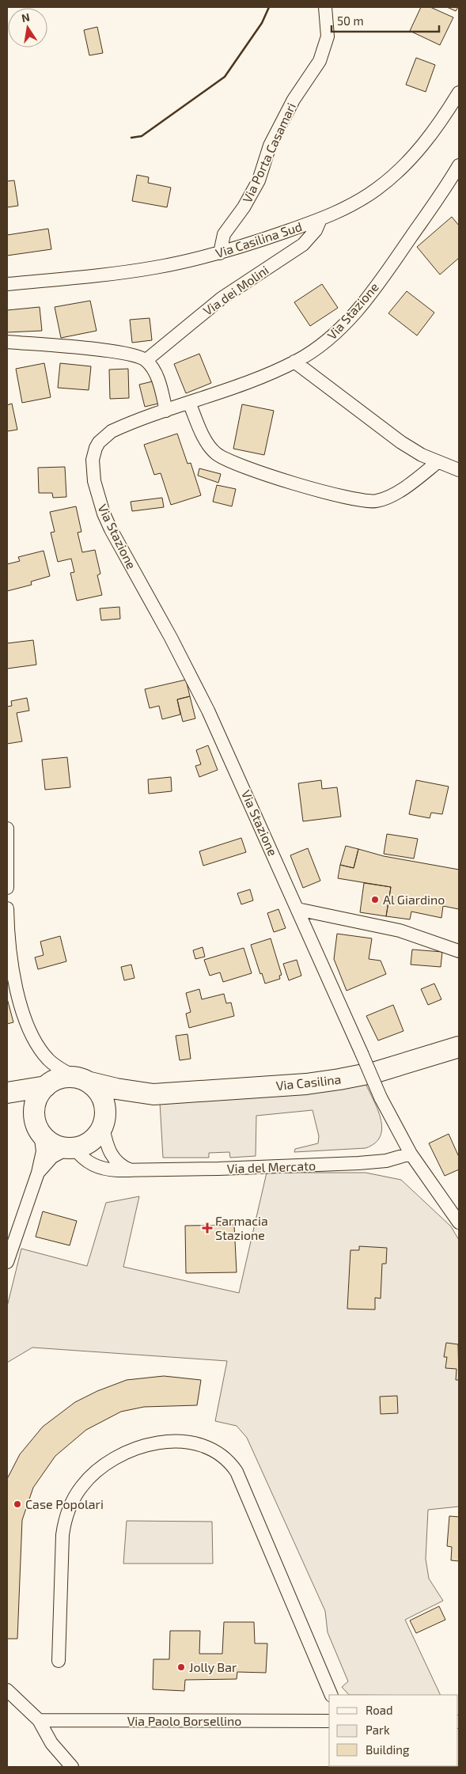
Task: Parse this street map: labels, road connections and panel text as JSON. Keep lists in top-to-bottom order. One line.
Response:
{"streets":{"main road":["Via Casilina"],"street":["Via Porta Casamari","Via Casilina Sud","Via dei Molini","Via Stazione","Via del Mercato","Via Paolo Borsellino"]},"crossings":[["Via Porta Casamari","Via Casilina Sud"],["Via Casilina Sud","Via dei Molini"],["Via Stazione","Via del Mercato"],["Via Casilina","Via del Mercato"]],"places":{"other":["Al Giardino","Case Popolari","Jolly Bar"],"health":["Farmacia Stazione"]},"legend":["Road","Park","Building"],"scale_bar":"50 m","north":"top"}
